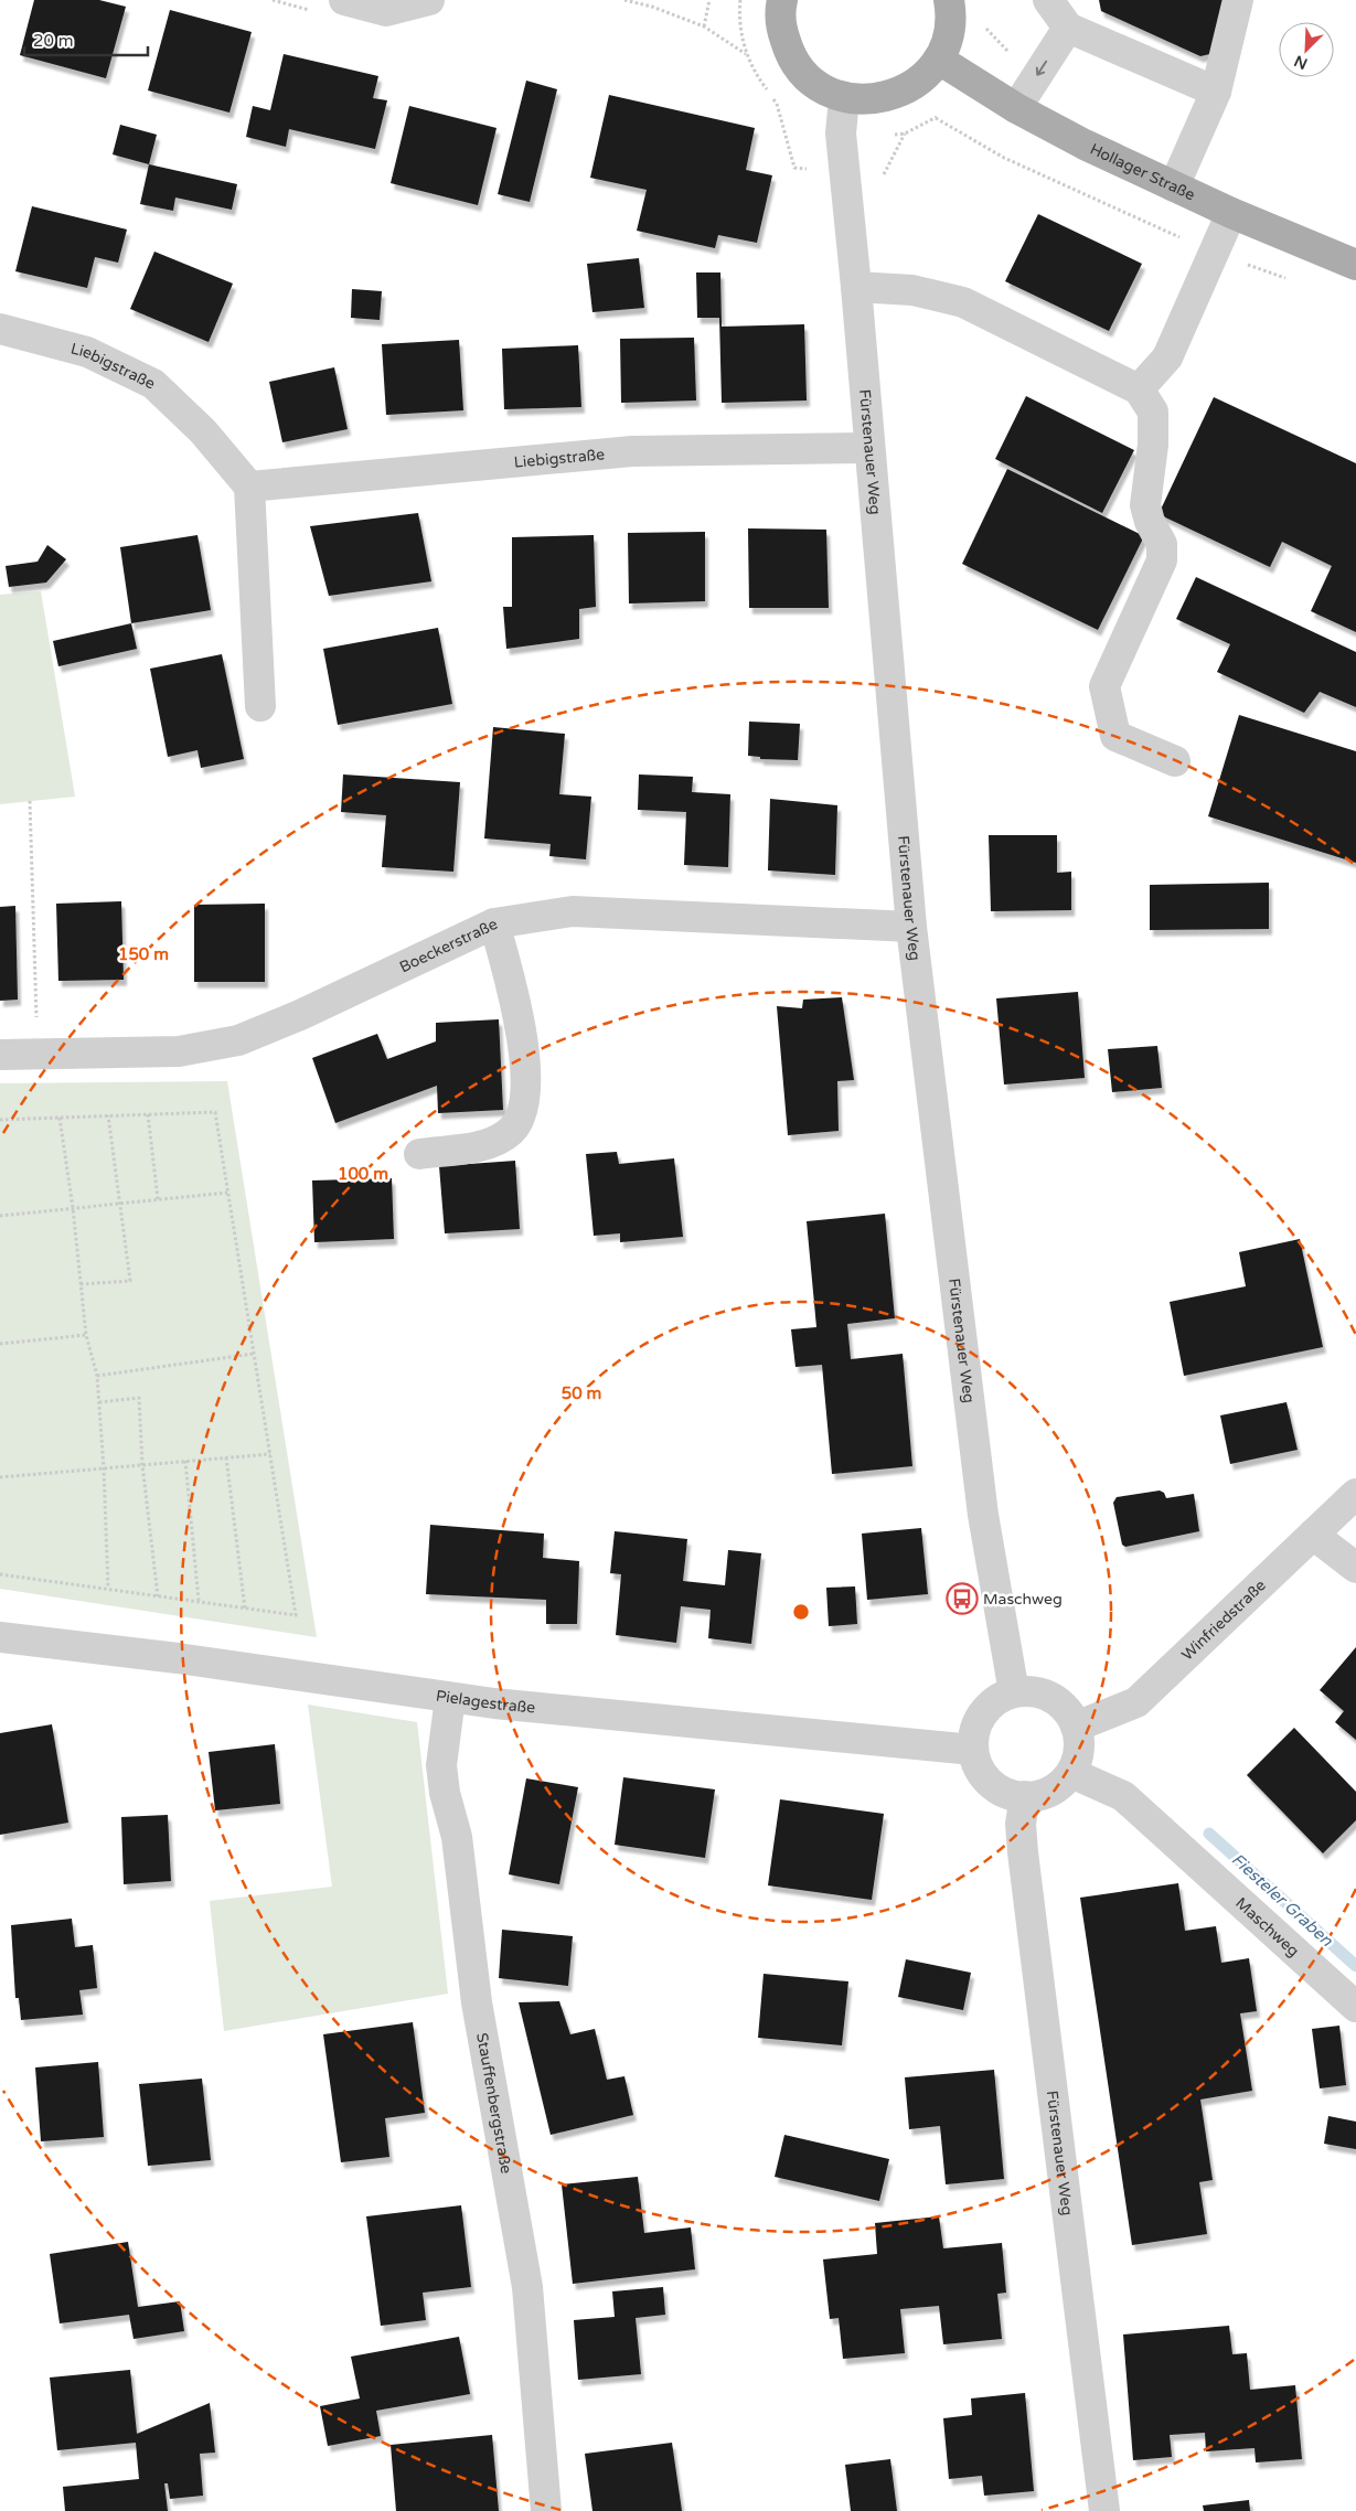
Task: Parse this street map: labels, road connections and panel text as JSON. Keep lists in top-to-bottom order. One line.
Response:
{"streets":{"main road":["Hollager Straße"],"street":["Liebigstraße","Fürstenauer Weg","Boeckerstraße","Winfriedstraße","Pielagestraße","Maschweg","Stauffenbergstraße"]},"crossings":[["Liebigstraße","Fürstenauer Weg"],["Fürstenauer Weg","Boeckerstraße"],["Fürstenauer Weg","Winfriedstraße"],["Fürstenauer Weg","Pielagestraße"],["Fürstenauer Weg","Maschweg"],["Winfriedstraße","Pielagestraße"],["Winfriedstraße","Maschweg"],["Pielagestraße","Maschweg"],["Pielagestraße","Stauffenbergstraße"]],"water":["Fiesteler Graben"],"places":{"bus stop":["Maschweg"]},"scale_bar":"20 m","north":"bottom left","rings":["150 m","100 m","50 m"]}
